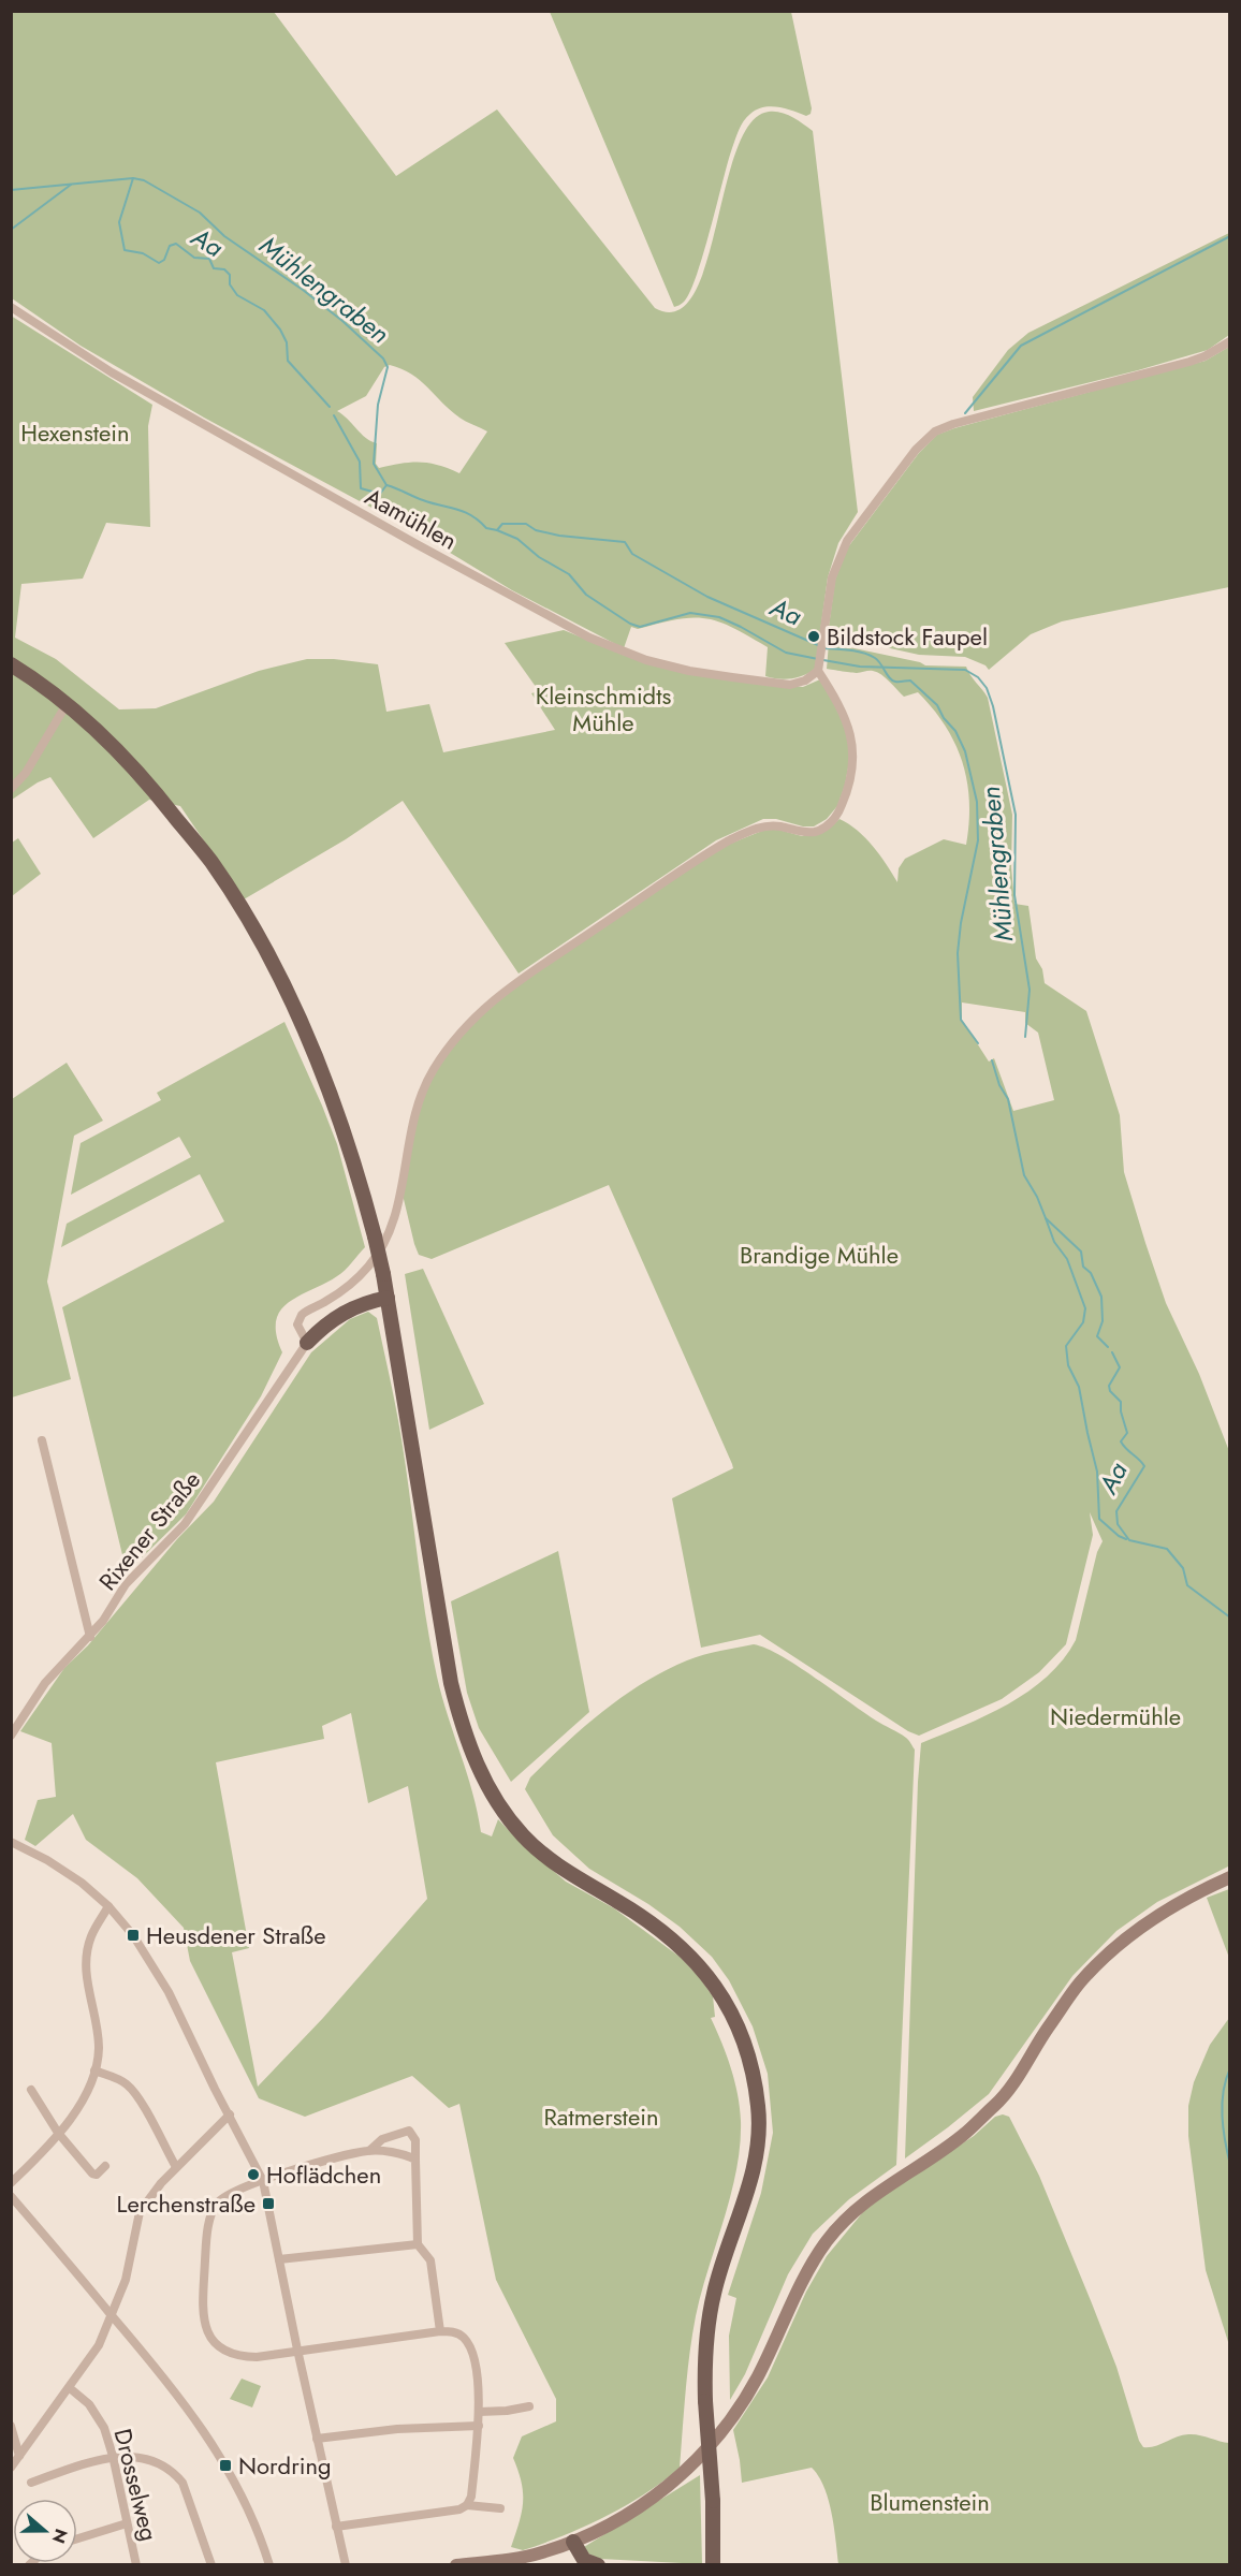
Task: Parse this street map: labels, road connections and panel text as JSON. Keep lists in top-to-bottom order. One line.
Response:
{"streets":{"street":["Aamühlen","Rixener Straße","Drosselweg"]},"water":["Aa","Mühlengraben"],"parks":["Hexenstein","Kleinschmidts Mühle","Brandige Mühle","Niedermühle","Ratmerstein","Blumenstein"],"places":{"other":["Bildstock Faupel","Hoflädchen"],"transit":["Heusdener Straße","Lerchenstraße","Nordring"]},"north":"right"}
